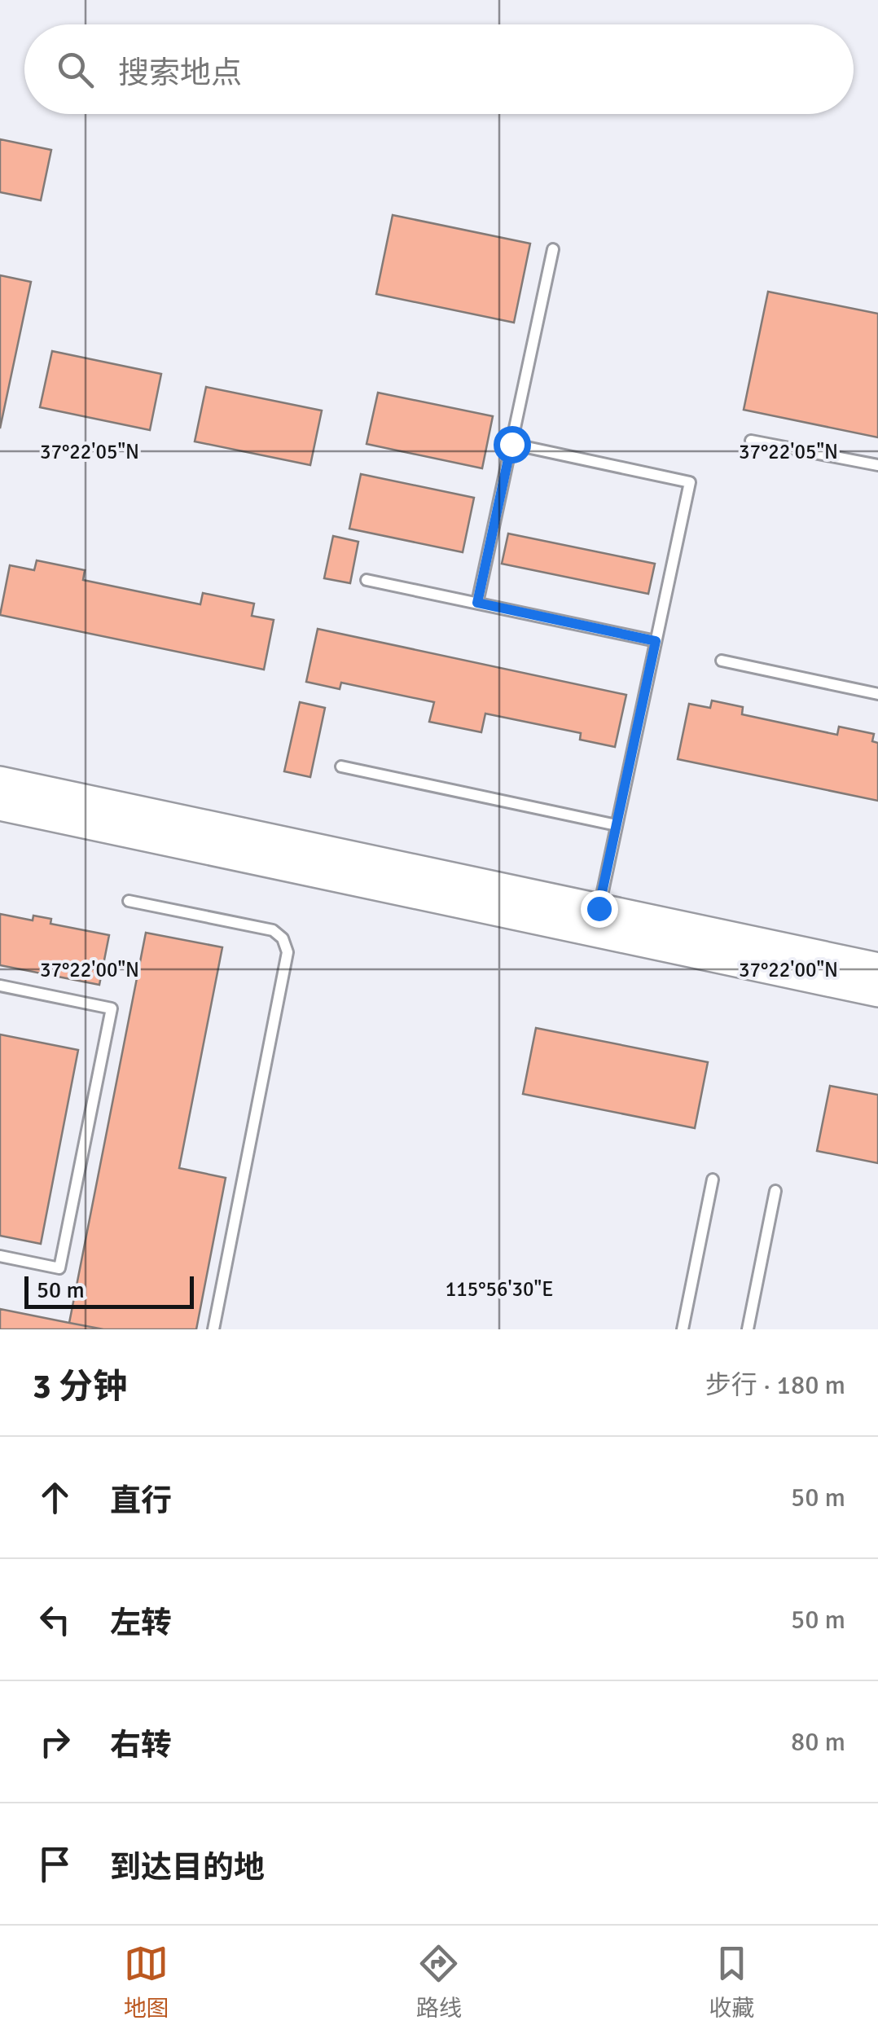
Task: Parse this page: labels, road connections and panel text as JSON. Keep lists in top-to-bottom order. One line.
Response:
{"scale_bar":"50 m","page":{"search":"搜索地点","scale":"50 m","heading":["3 分钟","步行 · 180 m"],"list":[["直行","50 m"],["左转","50 m"],["右转","80 m"],"到达目的地"],"nav":["地图","路线","收藏"]},"coordinates":["37°22'05\"N","37°22'00\"N","115°56'30\"E"]}
